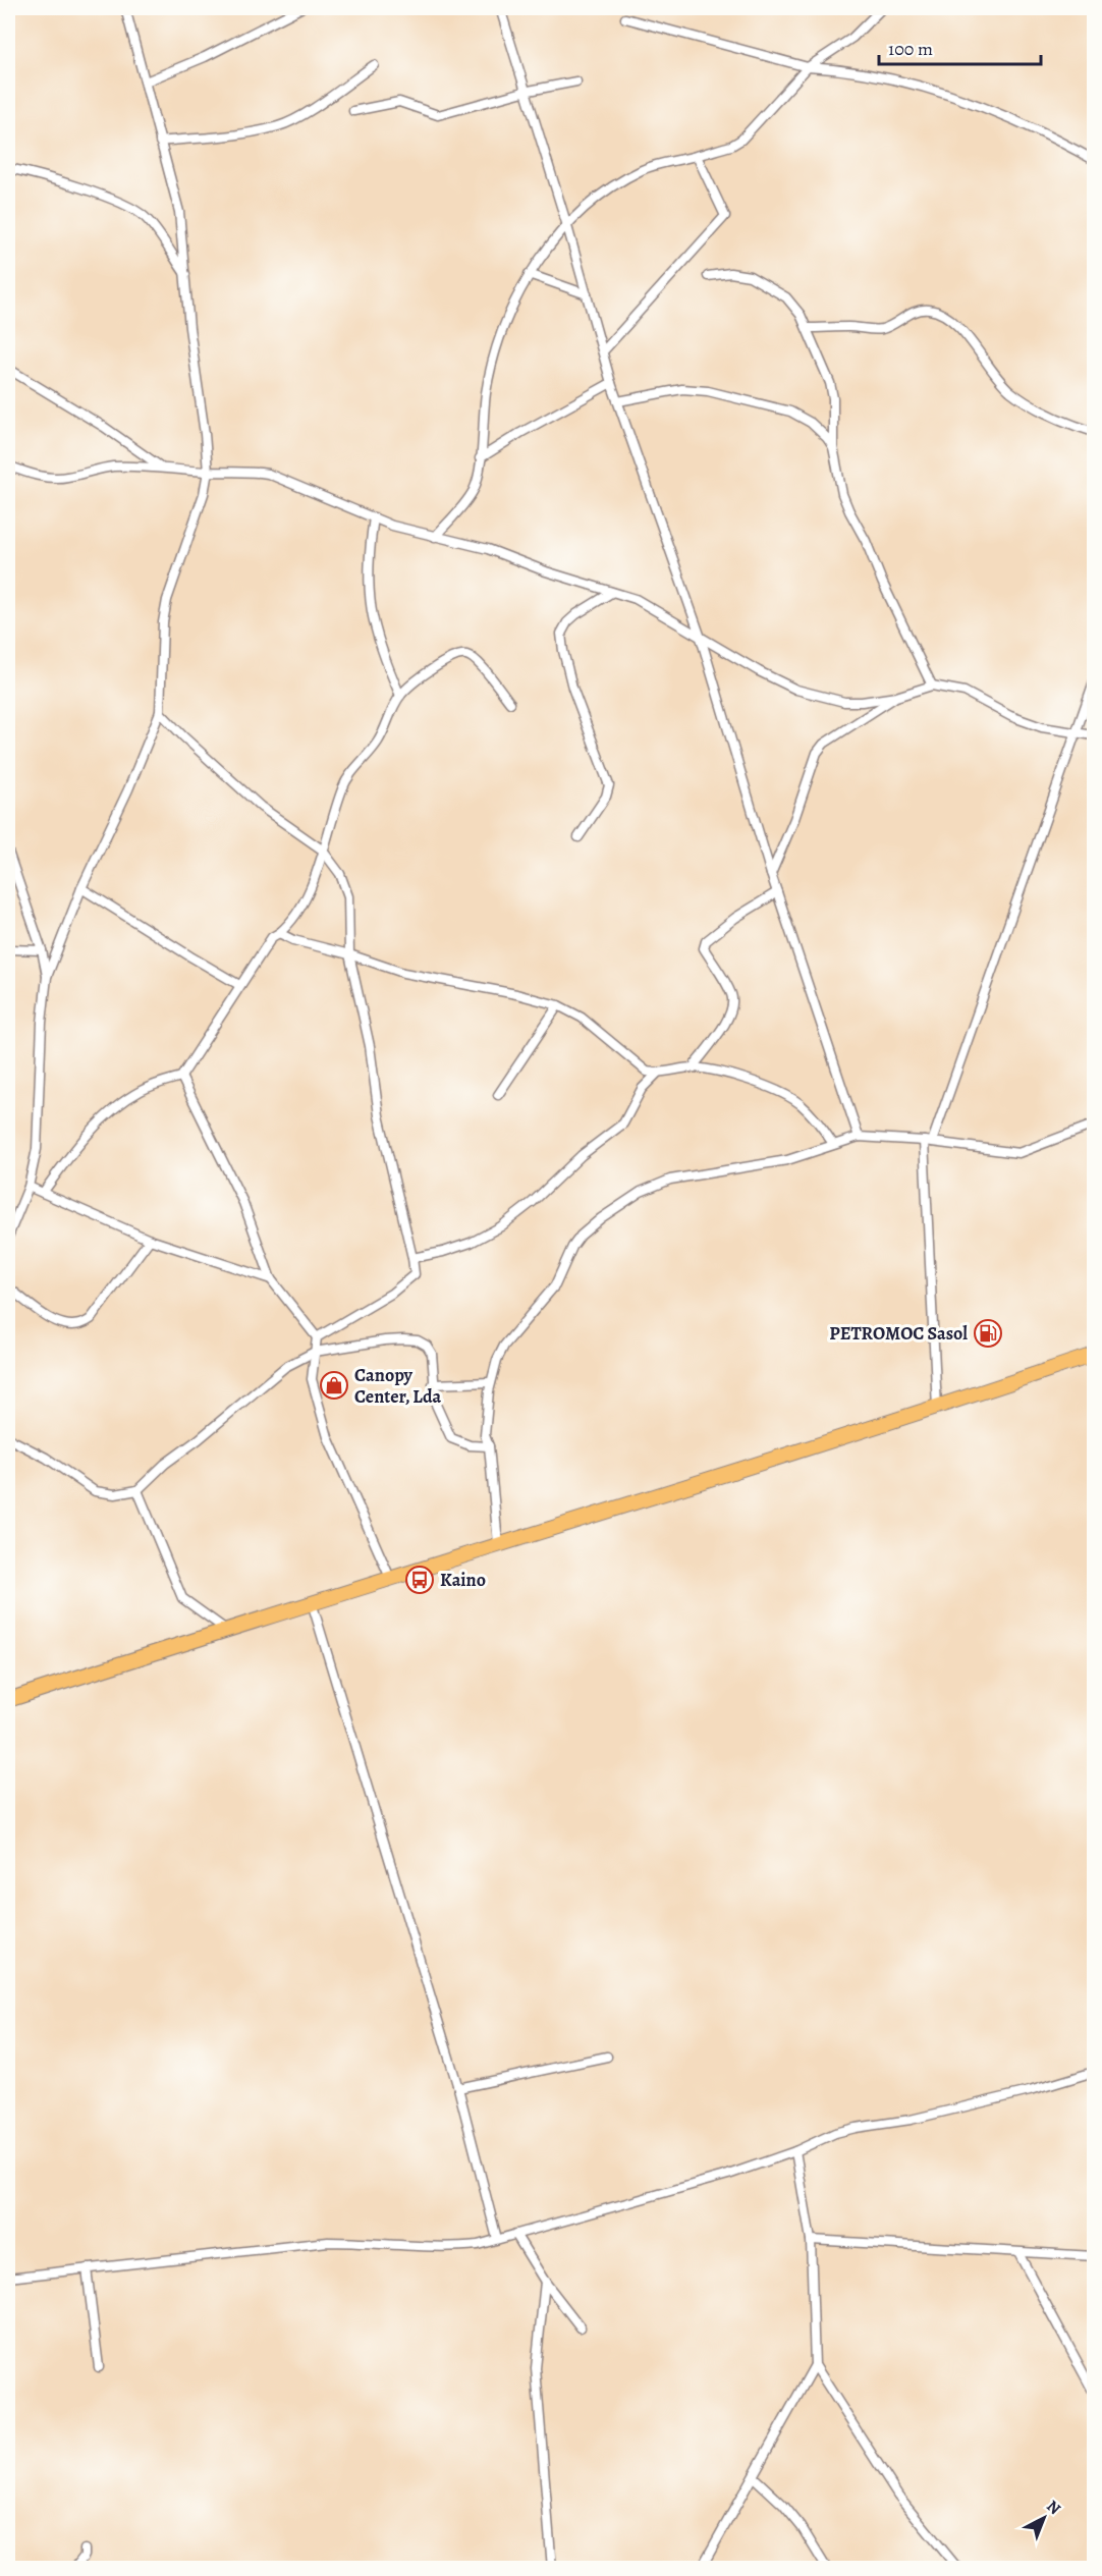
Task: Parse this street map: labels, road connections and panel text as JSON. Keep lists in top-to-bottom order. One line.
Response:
{"places":{"fuel station":["PETROMOC Sasol"],"shop":["Canopy Center, Lda"],"bus stop":["Kaino"]},"scale_bar":"100 m","north":"top right"}
